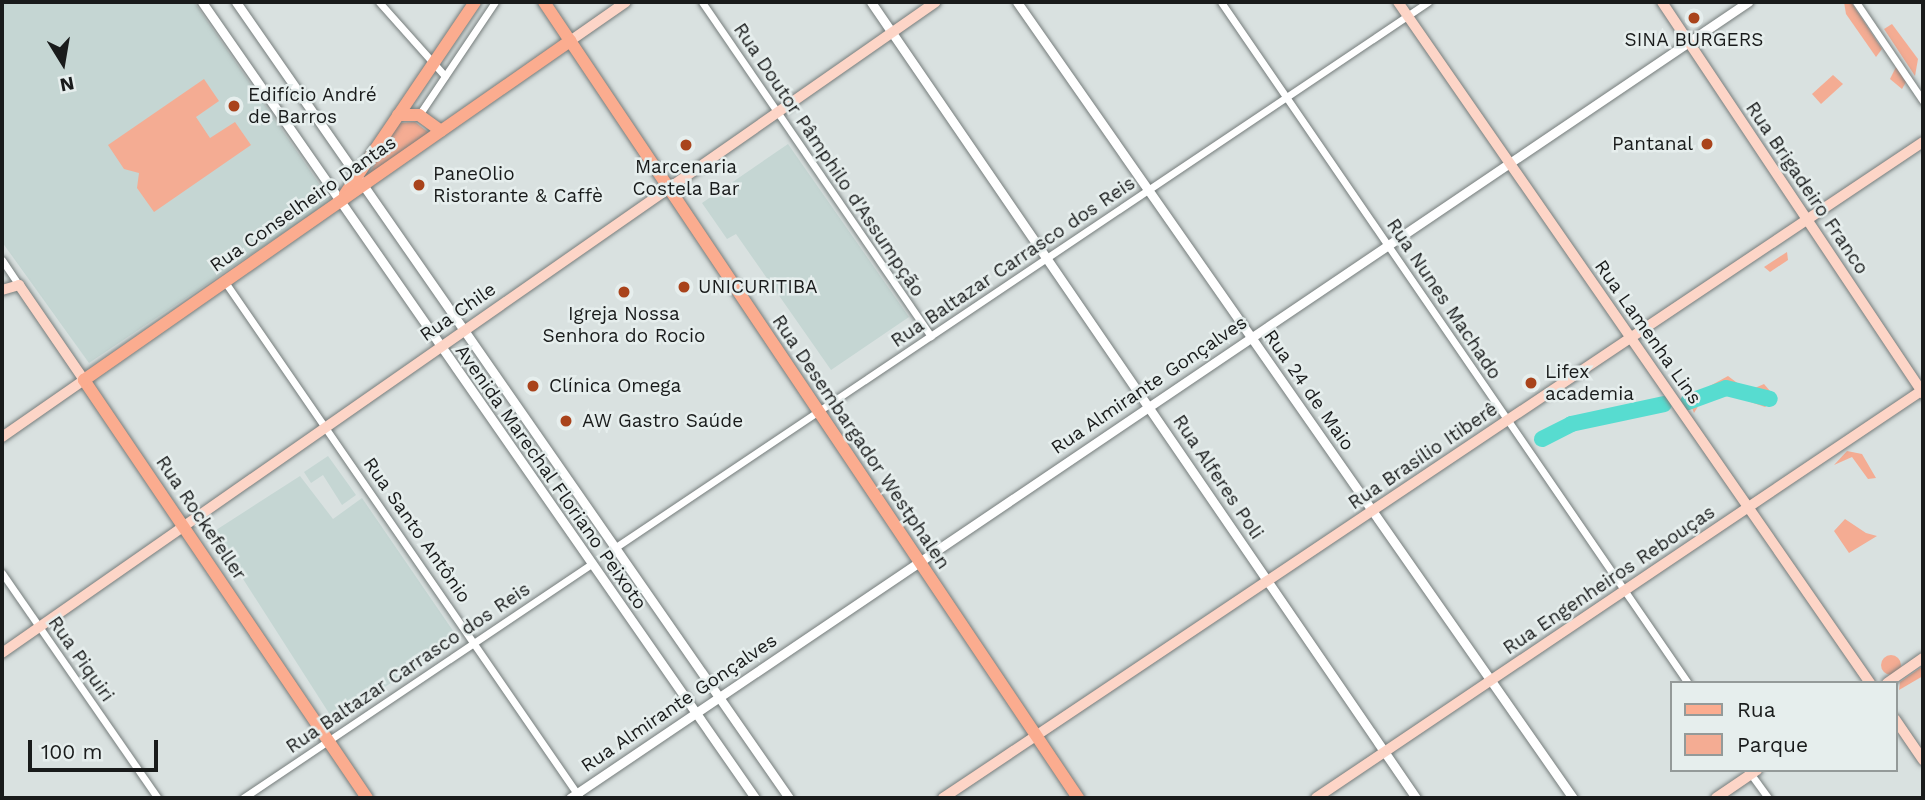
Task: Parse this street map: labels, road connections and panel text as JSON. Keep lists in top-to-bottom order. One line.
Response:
{"streets":{"main road":["Rua Brigadeiro Franco","Rua Conselheiro Dantas","Rua Chile","Rua Lamenha Lins","Rua Desembargador Westphalen","Rua Brasílio Itiberê","Rua Rockefeller","Rua Engenheiros Rebouças"],"street":["Rua Doutor Pâmphilo d'Assumpção","Rua Baltazar Carrasco dos Reis","Rua Nunes Machado","Rua Almirante Gonçalves","Rua 24 de Maio","Avenida Marechal Floriano Peixoto","Rua Alferes Poli","Rua Santo Antônio","Rua Piquiri"]},"crossings":[["Rua Doutor Pâmphilo d'Assumpção","Rua Baltazar Carrasco dos Reis"],["Rua Doutor Pâmphilo d'Assumpção","Rua Chile"],["Rua Brigadeiro Franco","Rua Almirante Gonçalves"],["Rua Brigadeiro Franco","Rua Brasílio Itiberê"],["Rua Brigadeiro Franco","Rua Engenheiros Rebouças"],["Rua Conselheiro Dantas","Rua Desembargador Westphalen"],["Rua Conselheiro Dantas","Avenida Marechal Floriano Peixoto"],["Rua Conselheiro Dantas","Rua Rockefeller"],["Rua Conselheiro Dantas","Rua Santo Antônio"],["Rua Baltazar Carrasco dos Reis","Rua Nunes Machado"],["Rua Baltazar Carrasco dos Reis","Rua Lamenha Lins"],["Rua Baltazar Carrasco dos Reis","Rua 24 de Maio"],["Rua Baltazar Carrasco dos Reis","Rua Desembargador Westphalen"],["Rua Baltazar Carrasco dos Reis","Avenida Marechal Floriano Peixoto"],["Rua Baltazar Carrasco dos Reis","Rua Alferes Poli"],["Rua Baltazar Carrasco dos Reis","Rua Rockefeller"],["Rua Baltazar Carrasco dos Reis","Rua Santo Antônio"],["Rua Nunes Machado","Rua Almirante Gonçalves"],["Rua Nunes Machado","Rua Brasílio Itiberê"],["Rua Nunes Machado","Rua Engenheiros Rebouças"],["Rua Chile","Rua Desembargador Westphalen"],["Rua Chile","Avenida Marechal Floriano Peixoto"],["Rua Chile","Rua Alferes Poli"],["Rua Chile","Rua Rockefeller"],["Rua Chile","Rua Santo Antônio"],["Rua Chile","Rua Piquiri"],["Rua Lamenha Lins","Rua Almirante Gonçalves"],["Rua Lamenha Lins","Rua Brasílio Itiberê"],["Rua Lamenha Lins","Rua Engenheiros Rebouças"],["Rua Almirante Gonçalves","Rua 24 de Maio"],["Rua Almirante Gonçalves","Rua Desembargador Westphalen"],["Rua Almirante Gonçalves","Avenida Marechal Floriano Peixoto"],["Rua Almirante Gonçalves","Rua Alferes Poli"],["Rua Almirante Gonçalves","Rua Santo Antônio"],["Rua 24 de Maio","Rua Brasílio Itiberê"],["Rua 24 de Maio","Rua Engenheiros Rebouças"],["Rua Desembargador Westphalen","Rua Brasílio Itiberê"],["Rua Brasílio Itiberê","Rua Alferes Poli"],["Rua Alferes Poli","Rua Engenheiros Rebouças"]],"places":["SINA BURGERS","Edifício André de Barros","Pantanal","Marcenaria Costela Bar","PaneOlio Ristorante & Caffè","UNICURITIBA","Igreja Nossa Senhora do Rocio","Lifex academia","Clínica Omega","AW Gastro Saúde"],"legend":["Rua","Parque"],"scale_bar":"100 m","north":"bottom"}
